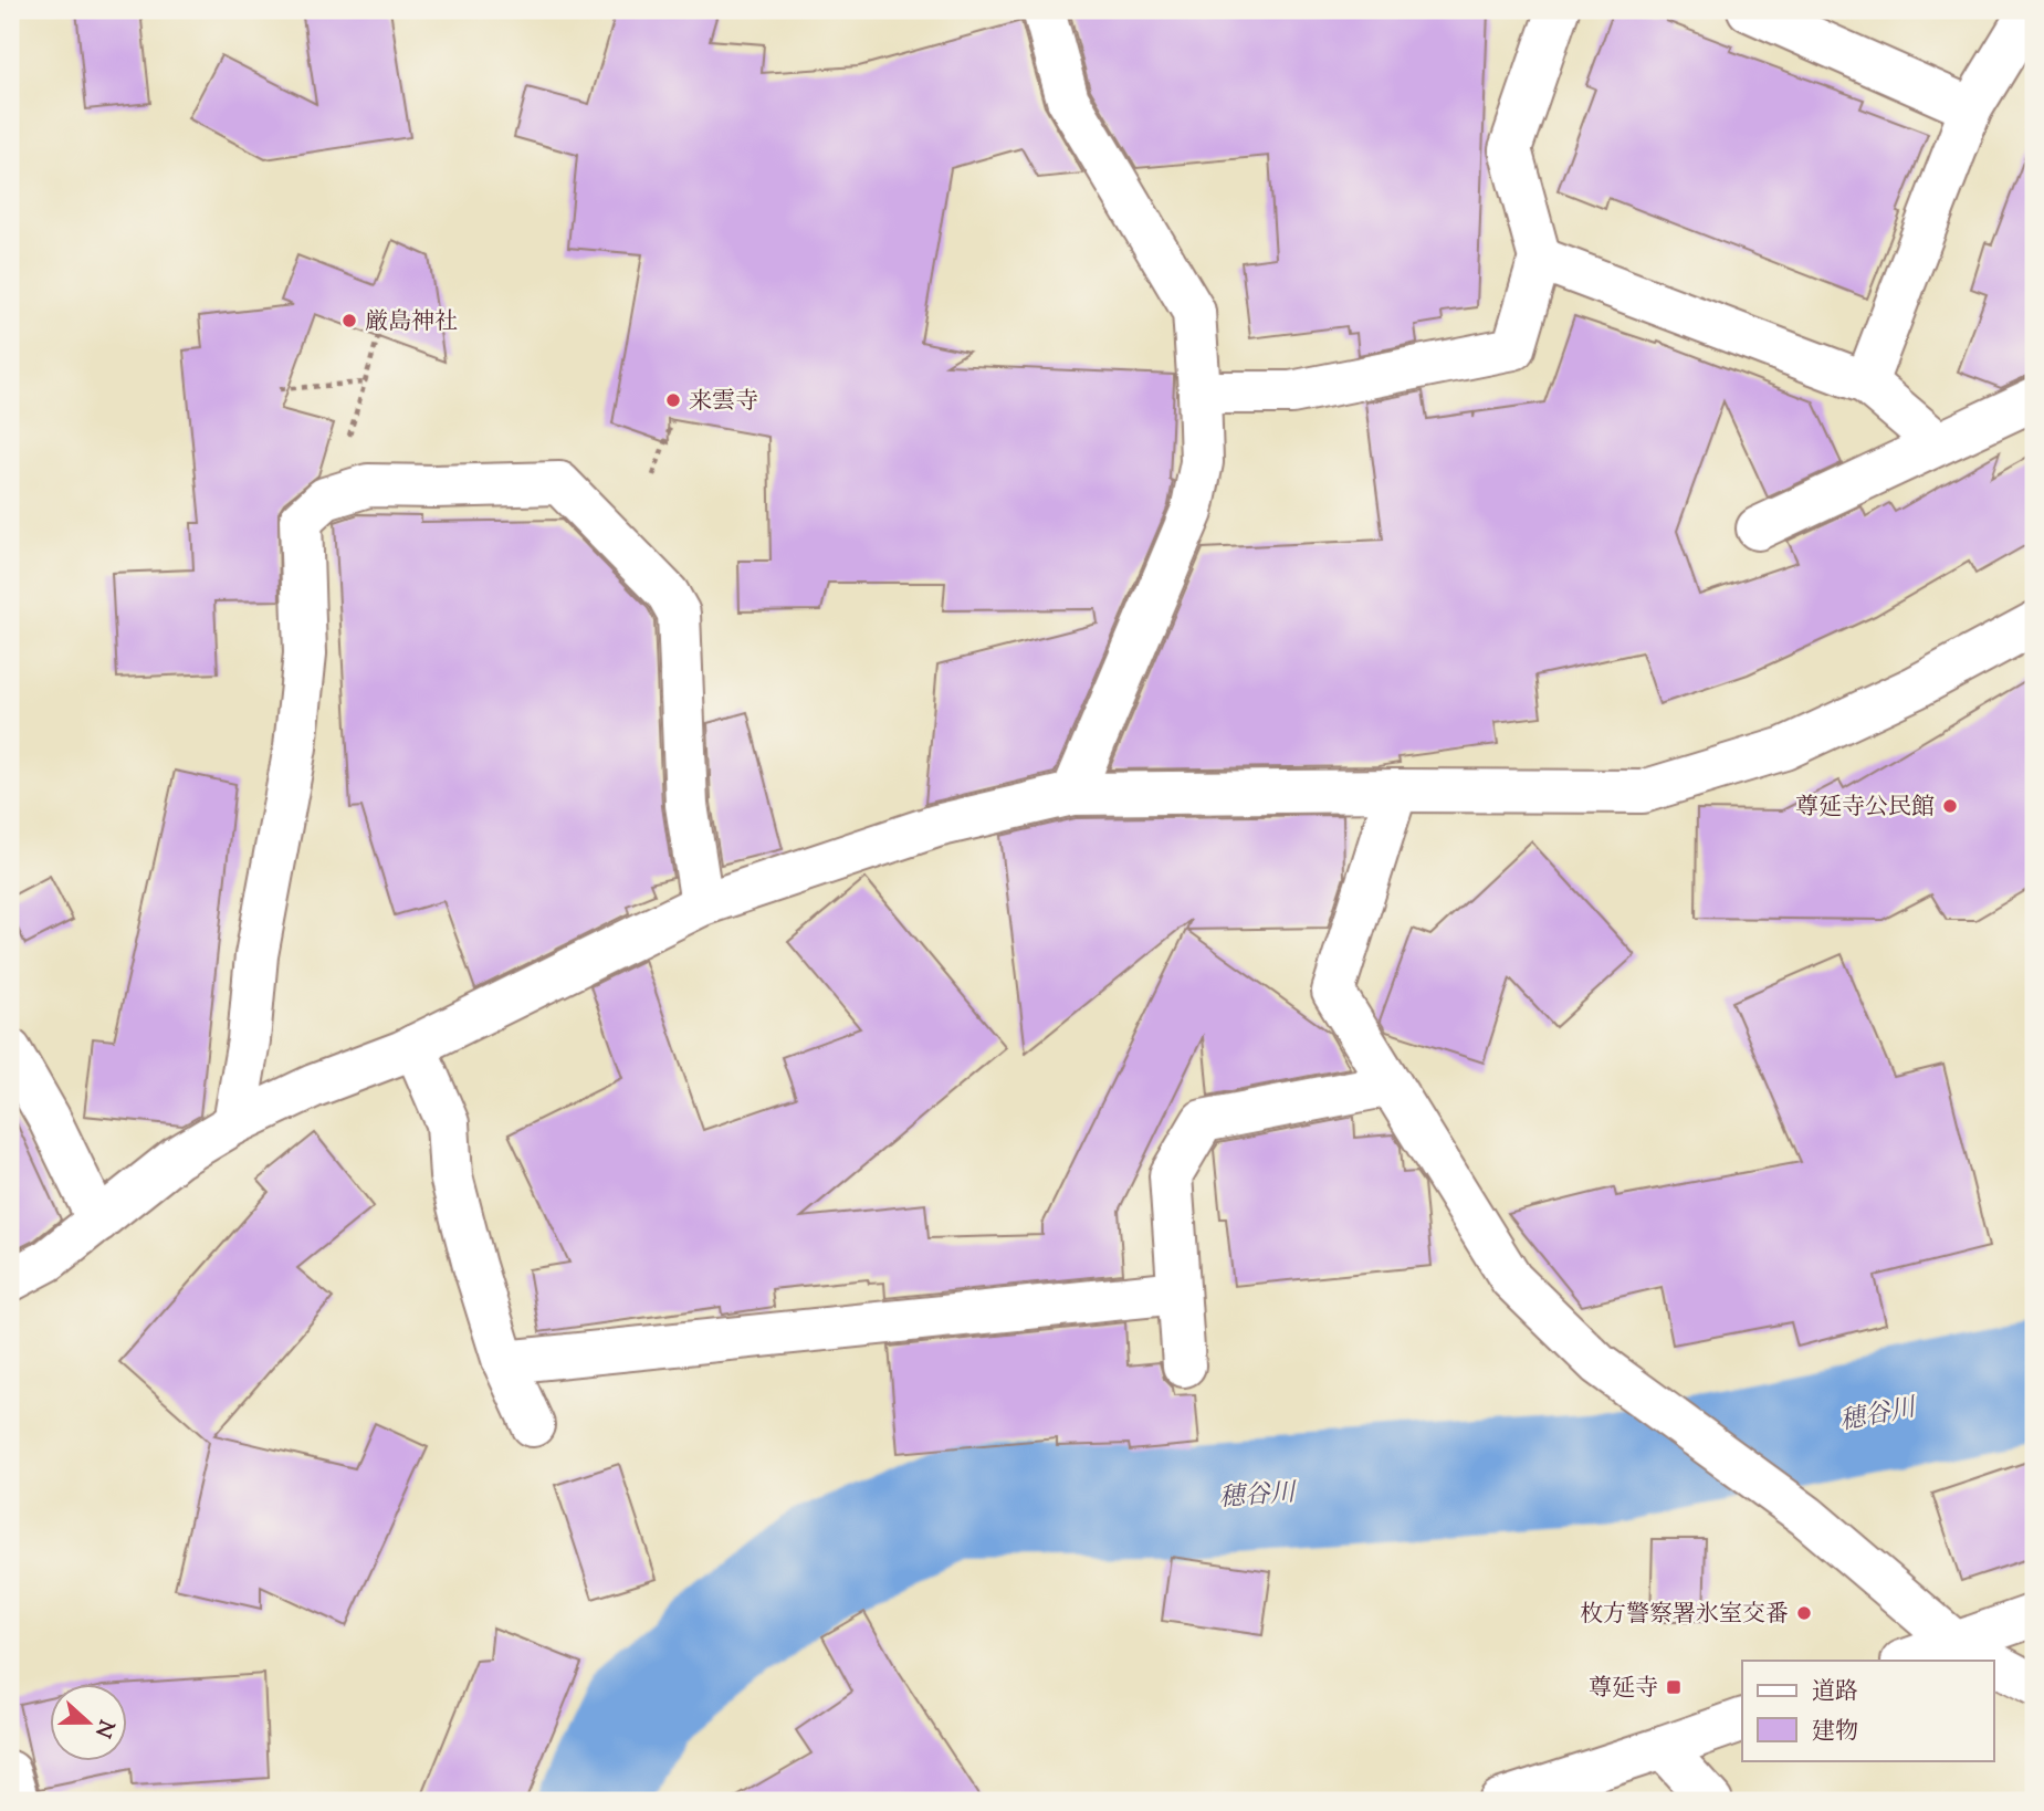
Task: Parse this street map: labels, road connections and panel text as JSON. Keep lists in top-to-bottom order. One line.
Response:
{"water":["穂谷川"],"places":{"other":["厳島神社","来雲寺","尊延寺公民館","枚方警察署氷室交番"],"transit":["尊延寺"]},"legend":["道路","建物"],"north":"right"}
